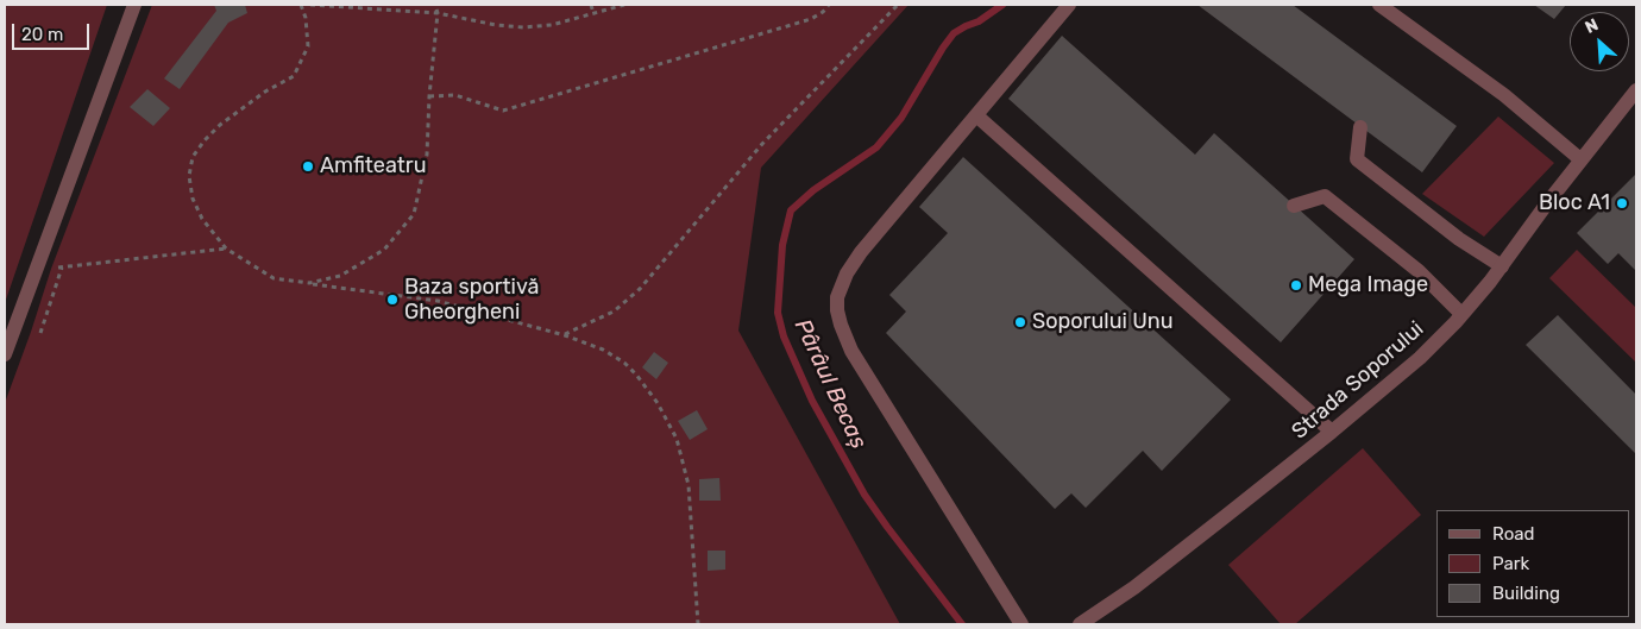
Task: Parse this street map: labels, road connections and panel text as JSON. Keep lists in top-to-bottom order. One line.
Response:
{"streets":{"street":["Strada Soporului"]},"water":["Pârâul Becaș"],"places":["Amfiteatru","Bloc A1","Mega Image","Baza sportivă Gheorgheni","Soporului Unu"],"legend":["Road","Park","Building"],"scale_bar":"20 m","north":"top left"}
